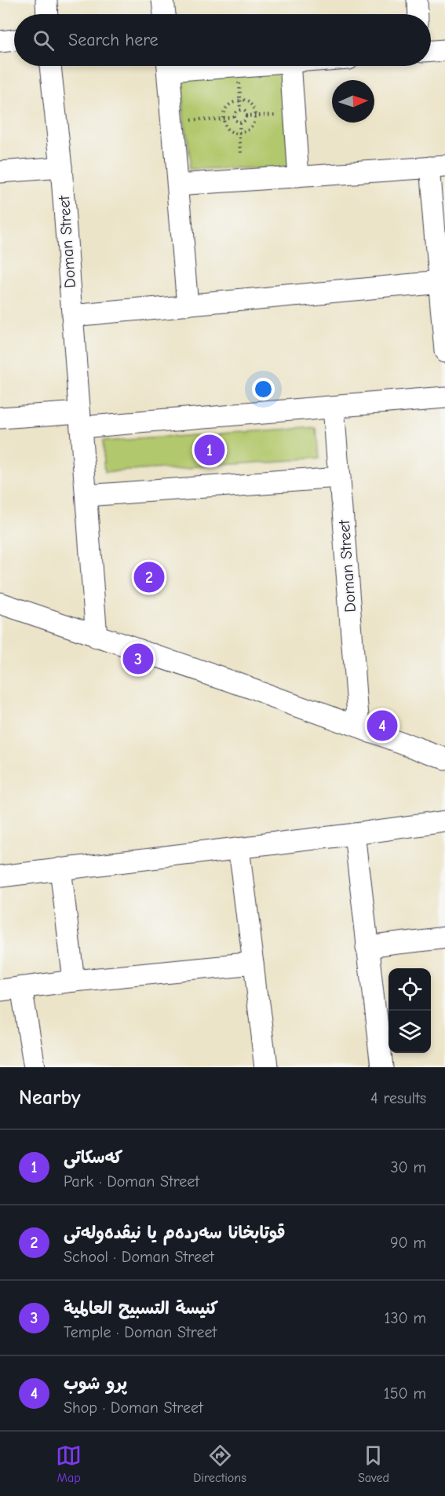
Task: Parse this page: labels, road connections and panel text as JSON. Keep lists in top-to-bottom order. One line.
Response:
{"streets":{"street":["Doman Street"]},"north":"right","page":{"search":"Search here","pins":["1","2","3","4"],"heading":["Nearby","4 results"],"list":[{"mark":"1","name":"کەسکاتی","note":"Park · Doman Street","value":"30 m"},{"mark":"2","name":"قوتابخانا سەردەم یا نیڤدەولەتی","note":"School · Doman Street","value":"90 m"},{"mark":"3","name":"كنيسة التسبيح العالمية","note":"Temple · Doman Street","value":"130 m"},{"mark":"4","name":"پرو شوب","note":"Shop · Doman Street","value":"150 m"}],"nav":["Map","Directions","Saved"]}}
